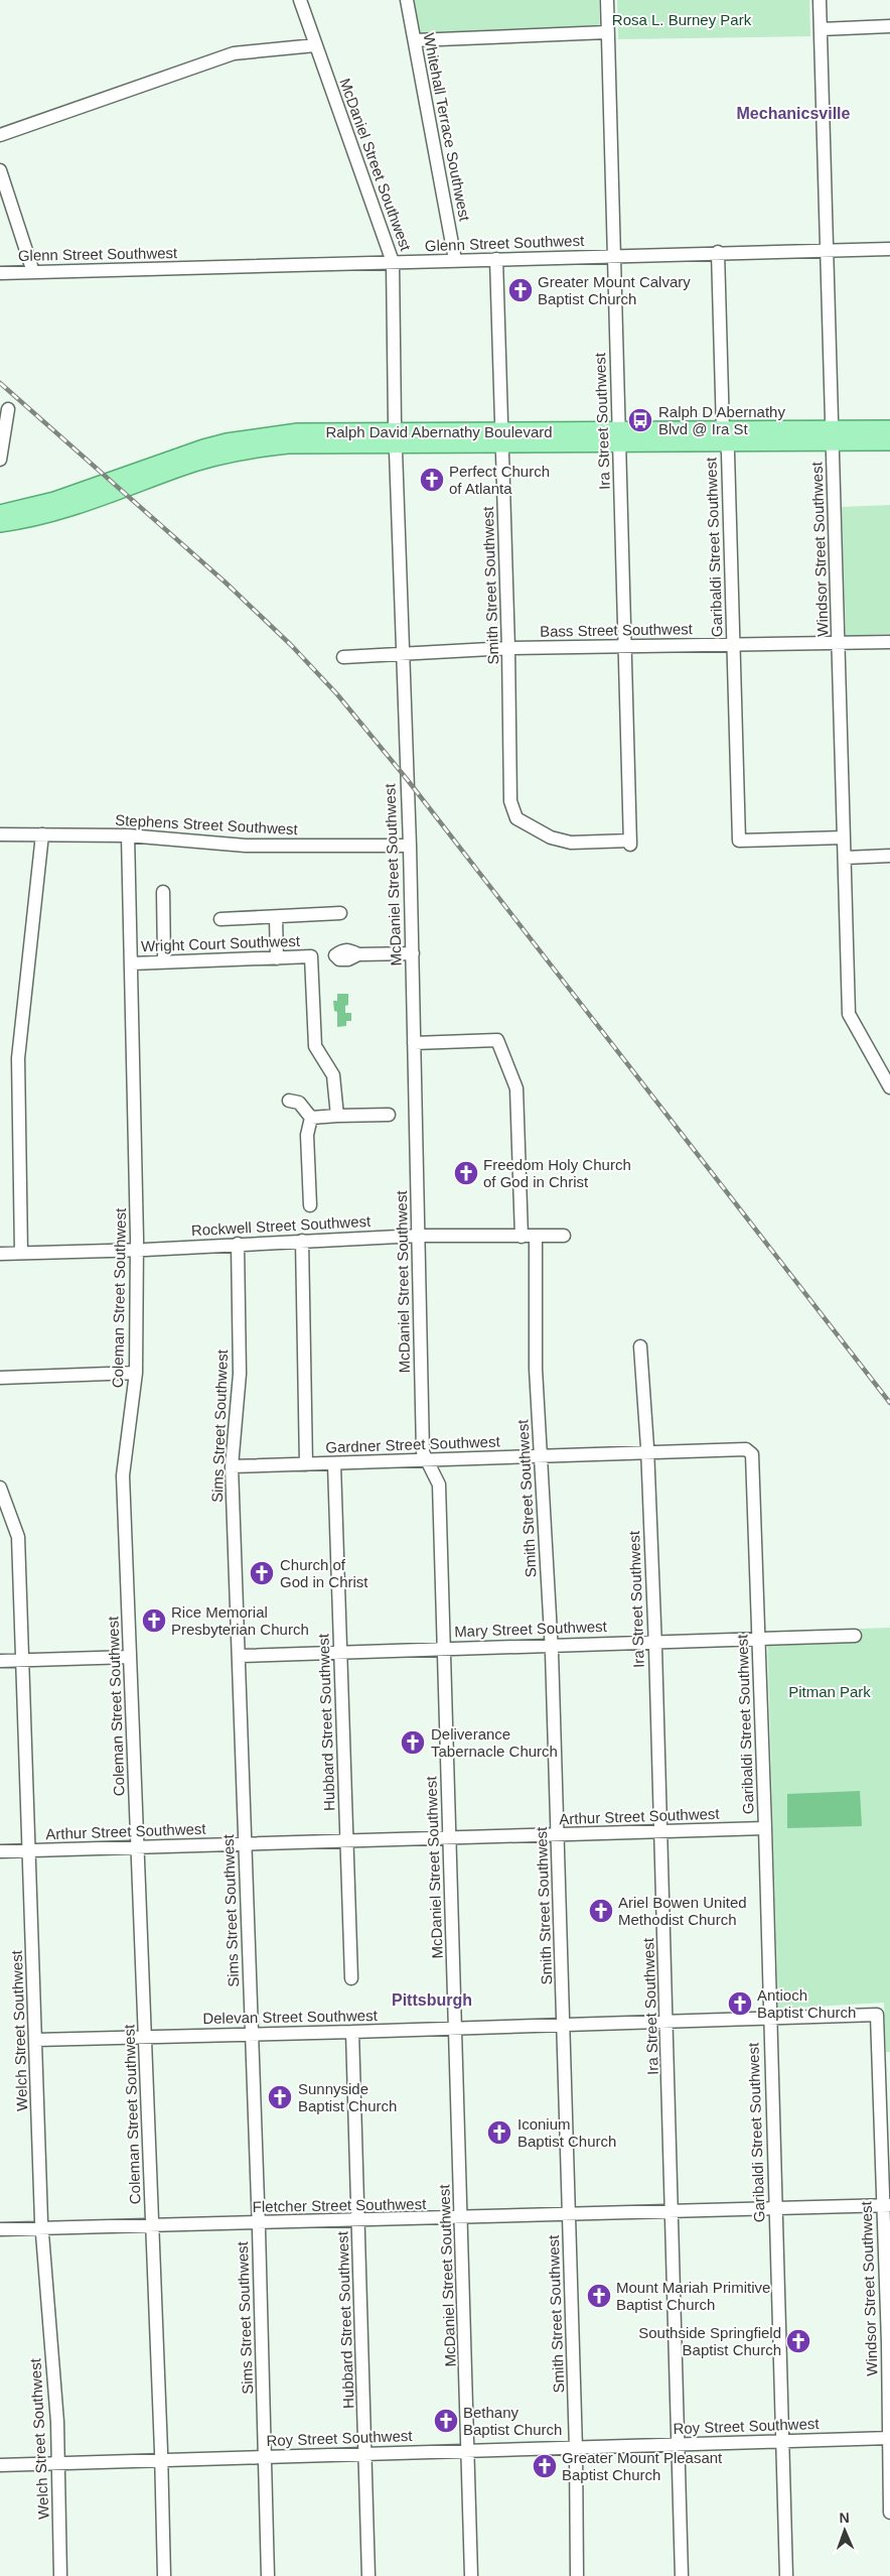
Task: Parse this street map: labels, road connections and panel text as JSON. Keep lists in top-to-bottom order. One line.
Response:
{"streets":{"main road":["Ralph David Abernathy Boulevard"],"street":["Whitehall Terrace Southwest","McDaniel Street Southwest","Glenn Street Southwest","Ira Street Southwest","Garibaldi Street Southwest","Windsor Street Southwest","Smith Street Southwest","Bass Street Southwest","Stephens Street Southwest","Wright Court Southwest","Rockwell Street Southwest","Coleman Street Southwest","Sims Street Southwest","Gardner Street Southwest","Mary Street Southwest","Hubbard Street Southwest","Arthur Street Southwest","Delevan Street Southwest","Welch Street Southwest","Fletcher Street Southwest","Roy Street Southwest"]},"crossings":[["Whitehall Terrace Southwest","Glenn Street Southwest"],["McDaniel Street Southwest","Glenn Street Southwest"],["McDaniel Street Southwest","Ralph David Abernathy Boulevard"],["McDaniel Street Southwest","Bass Street Southwest"],["McDaniel Street Southwest","Stephens Street Southwest"],["McDaniel Street Southwest","Wright Court Southwest"],["McDaniel Street Southwest","Rockwell Street Southwest"],["McDaniel Street Southwest","Gardner Street Southwest"],["McDaniel Street Southwest","Mary Street Southwest"],["McDaniel Street Southwest","Arthur Street Southwest"],["McDaniel Street Southwest","Delevan Street Southwest"],["McDaniel Street Southwest","Fletcher Street Southwest"],["McDaniel Street Southwest","Roy Street Southwest"],["Glenn Street Southwest","Ira Street Southwest"],["Glenn Street Southwest","Garibaldi Street Southwest"],["Glenn Street Southwest","Windsor Street Southwest"],["Glenn Street Southwest","Smith Street Southwest"],["Ira Street Southwest","Ralph David Abernathy Boulevard"],["Ira Street Southwest","Smith Street Southwest"],["Ira Street Southwest","Bass Street Southwest"],["Ira Street Southwest","Gardner Street Southwest"],["Ira Street Southwest","Mary Street Southwest"],["Ira Street Southwest","Arthur Street Southwest"],["Ira Street Southwest","Delevan Street Southwest"],["Ira Street Southwest","Fletcher Street Southwest"],["Ira Street Southwest","Roy Street Southwest"],["Ralph David Abernathy Boulevard","Garibaldi Street Southwest"],["Ralph David Abernathy Boulevard","Windsor Street Southwest"],["Ralph David Abernathy Boulevard","Smith Street Southwest"],["Garibaldi Street Southwest","Windsor Street Southwest"],["Garibaldi Street Southwest","Bass Street Southwest"],["Garibaldi Street Southwest","Gardner Street Southwest"],["Garibaldi Street Southwest","Mary Street Southwest"],["Garibaldi Street Southwest","Arthur Street Southwest"],["Garibaldi Street Southwest","Delevan Street Southwest"],["Garibaldi Street Southwest","Fletcher Street Southwest"],["Garibaldi Street Southwest","Roy Street Southwest"],["Windsor Street Southwest","Bass Street Southwest"],["Windsor Street Southwest","Delevan Street Southwest"],["Windsor Street Southwest","Fletcher Street Southwest"],["Windsor Street Southwest","Roy Street Southwest"],["Smith Street Southwest","Bass Street Southwest"],["Smith Street Southwest","Rockwell Street Southwest"],["Smith Street Southwest","Gardner Street Southwest"],["Smith Street Southwest","Mary Street Southwest"],["Smith Street Southwest","Arthur Street Southwest"],["Smith Street Southwest","Delevan Street Southwest"],["Smith Street Southwest","Fletcher Street Southwest"],["Smith Street Southwest","Roy Street Southwest"],["Stephens Street Southwest","Coleman Street Southwest"],["Wright Court Southwest","Coleman Street Southwest"],["Rockwell Street Southwest","Coleman Street Southwest"],["Rockwell Street Southwest","Sims Street Southwest"],["Coleman Street Southwest","Arthur Street Southwest"],["Coleman Street Southwest","Delevan Street Southwest"],["Coleman Street Southwest","Fletcher Street Southwest"],["Coleman Street Southwest","Roy Street Southwest"],["Sims Street Southwest","Gardner Street Southwest"],["Sims Street Southwest","Mary Street Southwest"],["Sims Street Southwest","Arthur Street Southwest"],["Sims Street Southwest","Delevan Street Southwest"],["Sims Street Southwest","Fletcher Street Southwest"],["Sims Street Southwest","Roy Street Southwest"],["Gardner Street Southwest","Hubbard Street Southwest"],["Mary Street Southwest","Hubbard Street Southwest"],["Hubbard Street Southwest","Arthur Street Southwest"],["Hubbard Street Southwest","Delevan Street Southwest"],["Hubbard Street Southwest","Fletcher Street Southwest"],["Hubbard Street Southwest","Roy Street Southwest"],["Arthur Street Southwest","Welch Street Southwest"],["Delevan Street Southwest","Welch Street Southwest"],["Welch Street Southwest","Fletcher Street Southwest"],["Welch Street Southwest","Roy Street Southwest"]],"districts":["Mechanicsville","Pittsburgh"],"parks":["Rosa L. Burney Park","Pitman Park"],"places":{"church":["Greater Mount Calvary Baptist Church","Perfect Church of Atlanta","Freedom Holy Church of God in Christ","Church of God in Christ","Rice Memorial Presbyterian Church","Deliverance Tabernacle Church","Ariel Bowen United Methodist Church","Antioch Baptist Church","Sunnyside Baptist Church","Iconium Baptist Church","Mount Mariah Primitive Baptist Church","Southside Springfield Baptist Church","Bethany Baptist Church","Greater Mount Pleasant Baptist Church"],"bus stop":["Ralph D Abernathy Blvd @ Ira St"]},"north":"top"}
